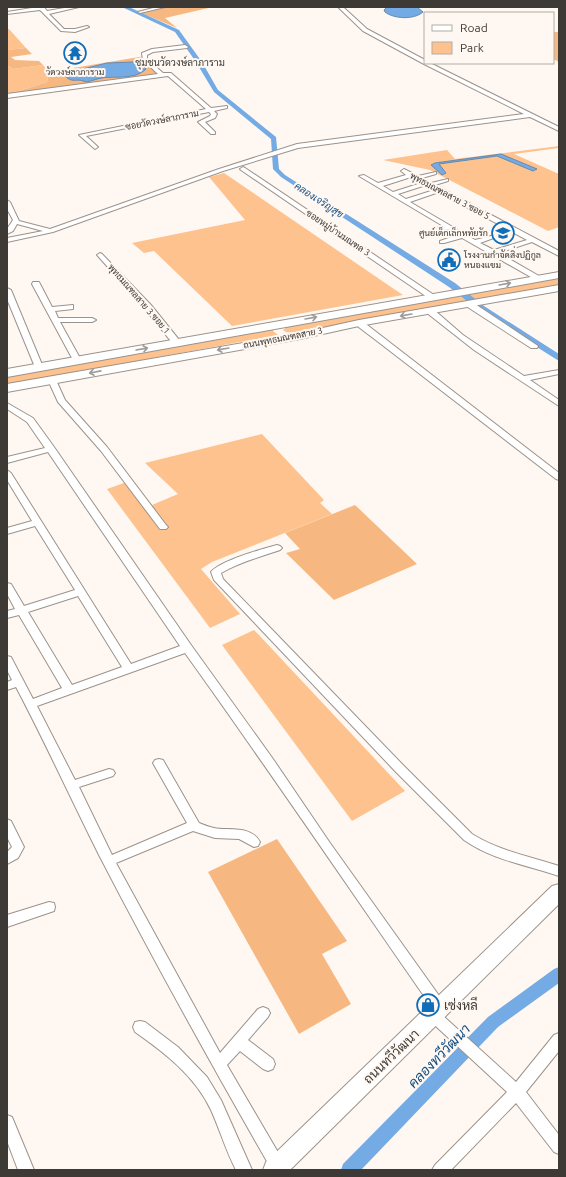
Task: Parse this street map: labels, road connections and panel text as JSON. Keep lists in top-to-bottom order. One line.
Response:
{"streets":{"main road":["ถนนพุทธมณฑลสาย 3","ถนนทวีวัฒนา"],"street":["ซอยวัดวงษ์ลาภาราม","พุทธมณฑลสาย 3 ซอย 5","ซอยหมู่บ้านมณฑล 3","พุทธมณฑลสาย 3 ซอย 1"]},"crossings":[["ซอยหมู่บ้านมณฑล 3","ถนนพุทธมณฑลสาย 3"],["พุทธมณฑลสาย 3 ซอย 1","ถนนพุทธมณฑลสาย 3"]],"districts":["ชุมชนวัดวงษ์ลาภาราม"],"water":["คลองเจริญสุข","คลองทวีวัฒนา"],"places":{"temple":["วัดวงษ์ลาภาราม"],"school or university":["ศูนย์เด็กเล็กหทัยรัก"],"public building":["โรงงานกำจัดสิ่งปฏิกูล หนองแขม"],"shop":["เซ่งหลี"]},"legend":["Road","Park"]}
